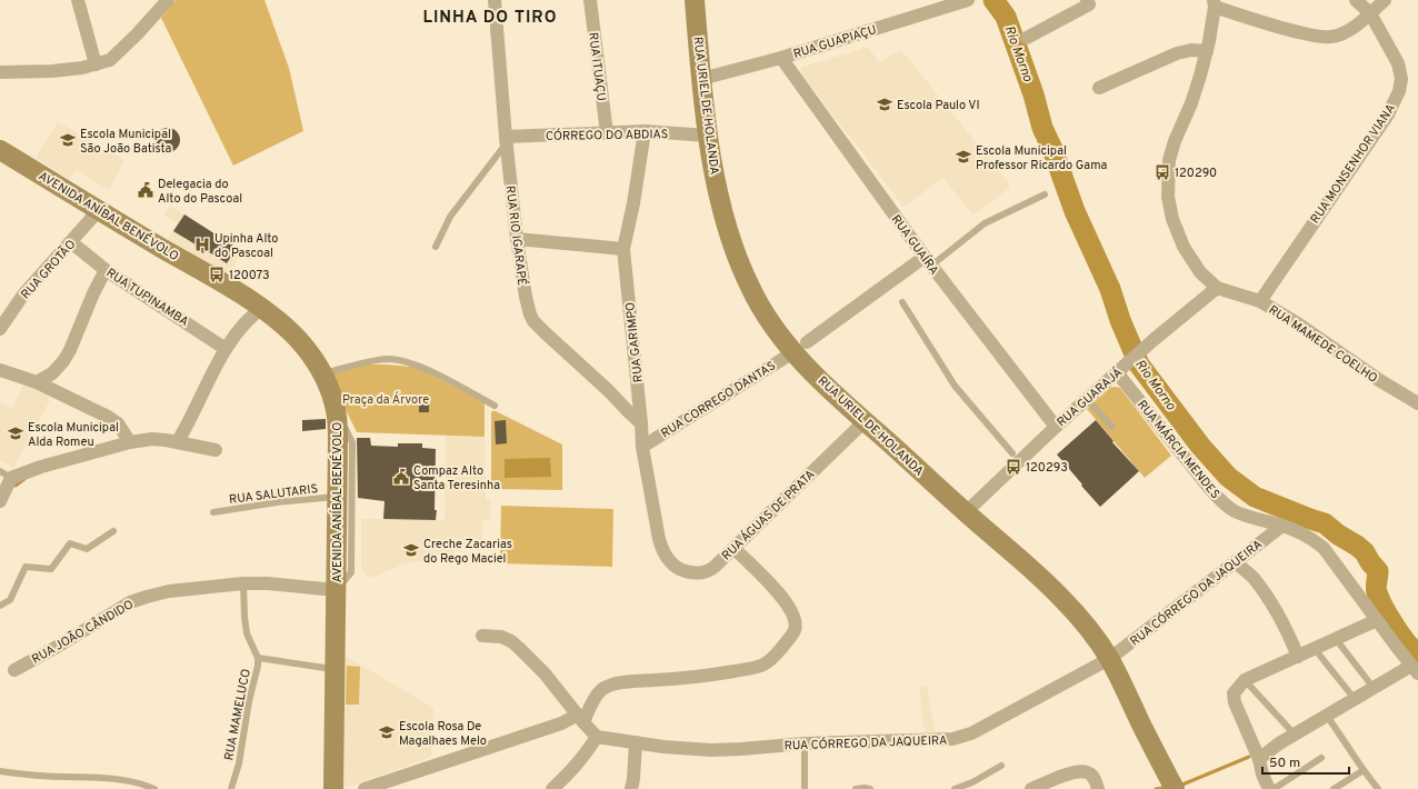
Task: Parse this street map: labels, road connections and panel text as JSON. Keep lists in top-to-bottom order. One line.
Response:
{"streets":{"main road":["RUA URIEL DE HOLANDA","AVENIDA ANÍBAL BENÉVOLO"],"street":["RUA GUAPIAÇU","RUA ITUAÇU","CÓRREGO DO ABDIAS","RUA MONSENHOR VIANA","RUA RIO IGARAPÉ","RUA GUAÍRA","RUA GROTÃO","RUA TUPINAMBA","RUA GARIMPO","RUA MAMEDE COELHO","RUA GUARAJÁ","RUA CORREGO DANTAS","RUA MÁRCIA MENDES","RUA ÁGUAS DE PRATA","RUA CÓRREGO DA JAQUEIRA","RUA JOÃO CÂNDIDO"],"lane":["RUA SALUTARIS","RUA MAMELUCO"]},"crossings":[["RUA GUAPIAÇU","RUA URIEL DE HOLANDA"],["RUA GUAPIAÇU","RUA GUAÍRA"],["RUA ITUAÇU","CÓRREGO DO ABDIAS"],["RUA URIEL DE HOLANDA","CÓRREGO DO ABDIAS"],["RUA URIEL DE HOLANDA","RUA GUARAJÁ"],["RUA URIEL DE HOLANDA","RUA CORREGO DANTAS"],["RUA URIEL DE HOLANDA","RUA ÁGUAS DE PRATA"],["RUA URIEL DE HOLANDA","RUA CÓRREGO DA JAQUEIRA"],["CÓRREGO DO ABDIAS","RUA RIO IGARAPÉ"],["CÓRREGO DO ABDIAS","RUA GARIMPO"],["RUA MONSENHOR VIANA","RUA MAMEDE COELHO"],["AVENIDA ANÍBAL BENÉVOLO","RUA GROTÃO"],["AVENIDA ANÍBAL BENÉVOLO","RUA SALUTARIS"],["AVENIDA ANÍBAL BENÉVOLO","RUA JOÃO CÂNDIDO"],["RUA RIO IGARAPÉ","RUA GARIMPO"],["RUA GUAÍRA","RUA GUARAJÁ"],["RUA GUAÍRA","RUA CORREGO DANTAS"],["RUA GROTÃO","RUA TUPINAMBA"],["RUA GARIMPO","RUA CORREGO DANTAS"],["RUA GARIMPO","RUA ÁGUAS DE PRATA"],["RUA MAMEDE COELHO","RUA GUARAJÁ"],["RUA GUARAJÁ","RUA MÁRCIA MENDES"],["RUA MÁRCIA MENDES","RUA CÓRREGO DA JAQUEIRA"],["RUA JOÃO CÂNDIDO","RUA MAMELUCO"]],"districts":["LINHA DO TIRO"],"water":["Rio Morno"],"parks":["Praça da Árvore"],"places":{"school or university":["Escola Paulo VI","Escola Municipal São João Batista","Escola Municipal Professor Ricardo Gama","Escola Municipal Alda Romeu","Creche Zacarias do Rego Maciel","Escola Rosa De Magalhaes Melo"],"bus stop":["120290","120073","120293"],"public building":["Delegacia do Alto do Pascoal","Compaz Alto Santa Teresinha"],"hospital":["Upinha Alto do Pascoal"]},"scale_bar":"50 m"}
